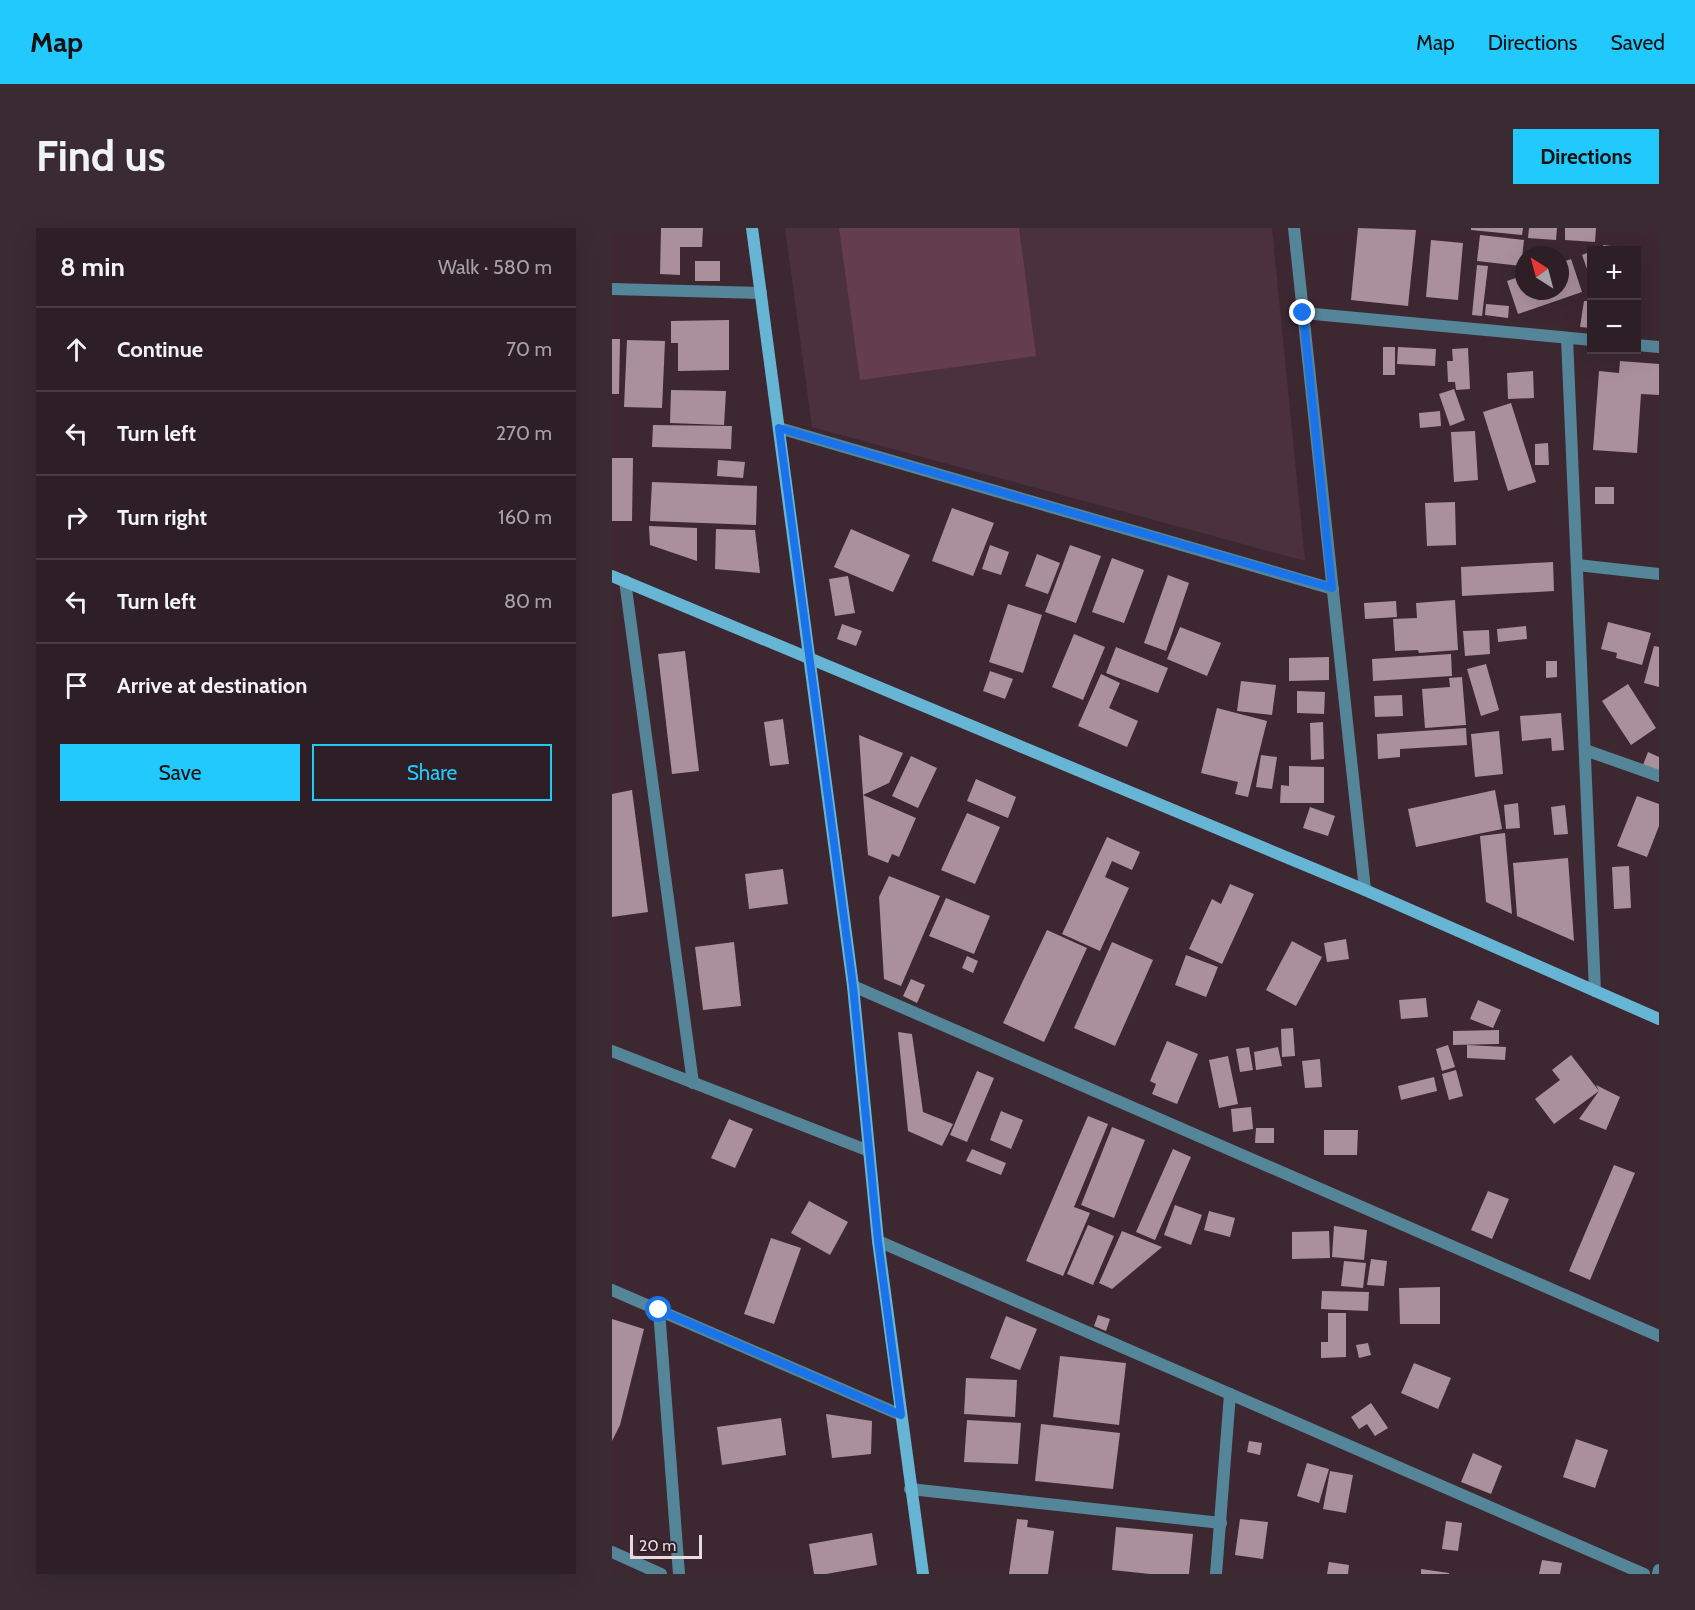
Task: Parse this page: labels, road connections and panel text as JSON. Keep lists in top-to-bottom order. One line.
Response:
{"scale_bar":"20 m","north":"top left","page":{"header":"Map","nav":["Map","Directions","Saved"],"buttons":["Directions",["Save","Share"]],"title":"Find us","heading":["8 min","Walk · 580 m"],"map_buttons":["+","−"],"list":[["Continue","70 m"],["Turn left","270 m"],["Turn right","160 m"],["Turn left","80 m"],"Arrive at destination"],"scale":"20 m"}}
